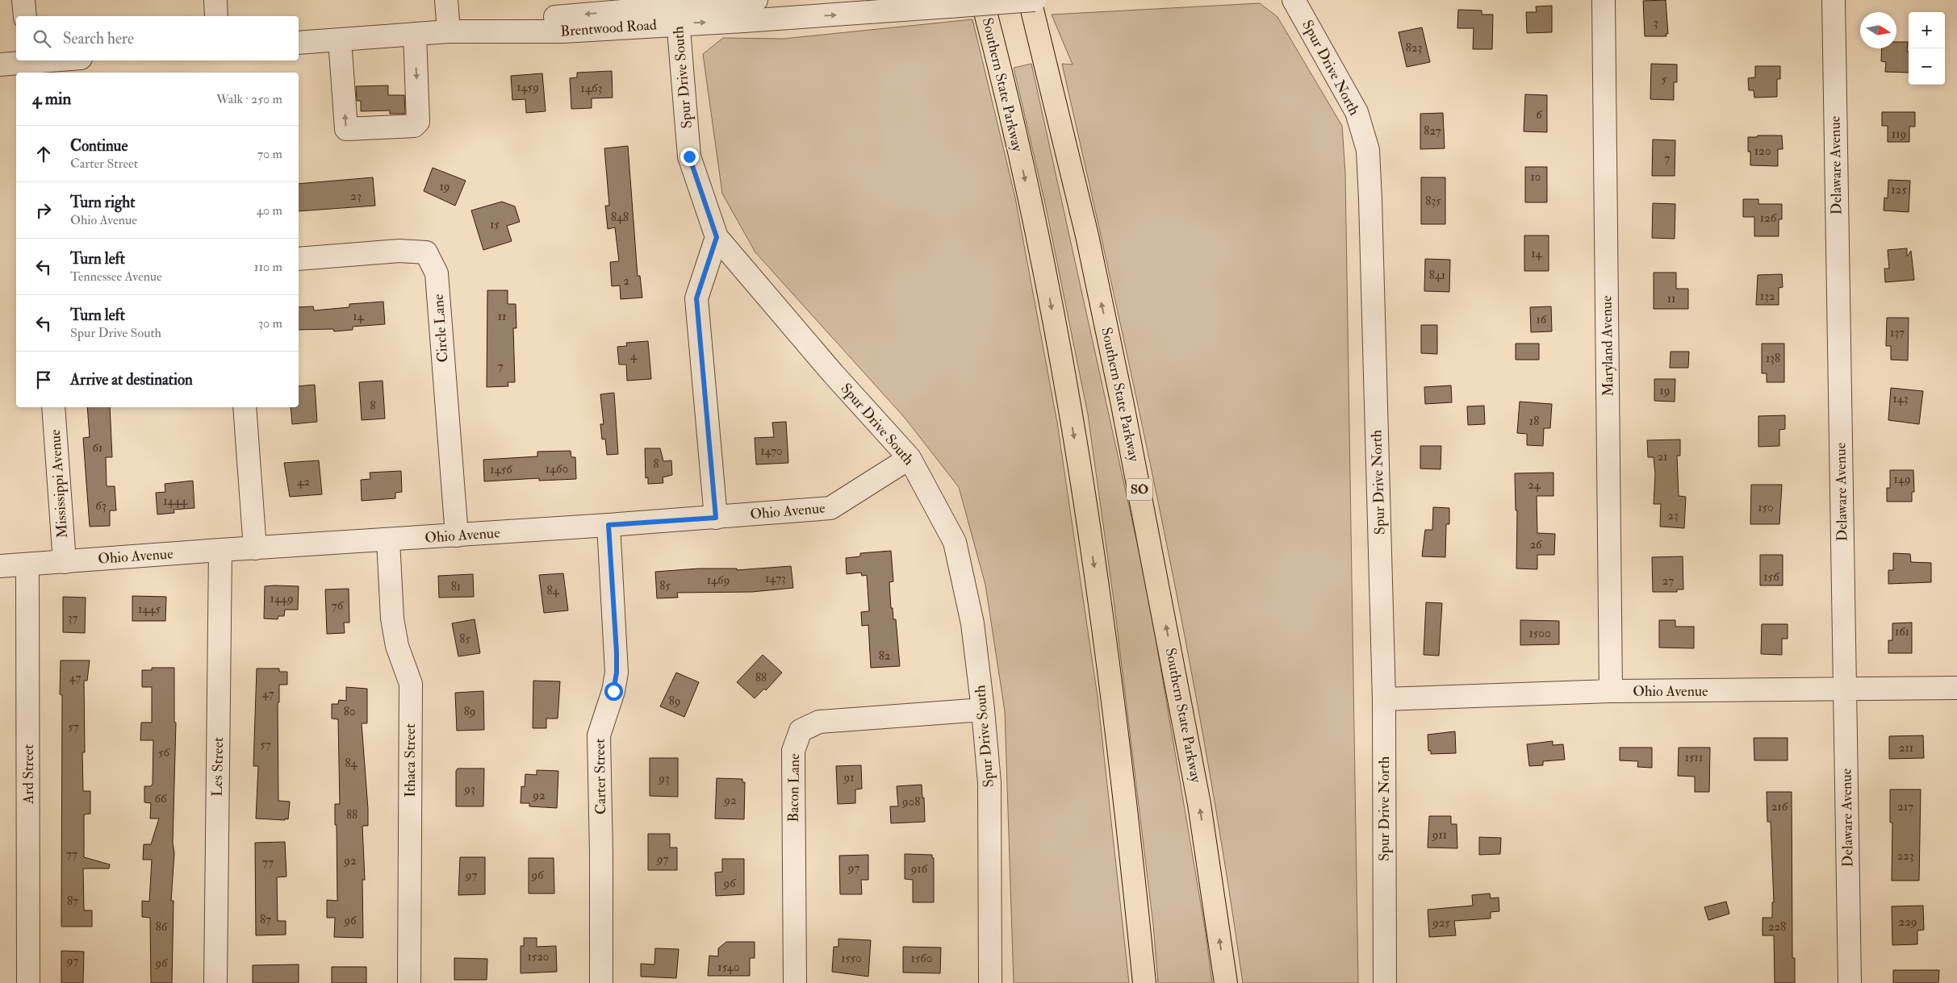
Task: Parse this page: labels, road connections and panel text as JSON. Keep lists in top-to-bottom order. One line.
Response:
{"streets":{"highway":["Southern State Parkway","SO"],"street":["Brentwood Road","Spur Drive North","Spur Drive South","Delaware Avenue","Circle Lane","Maryland Avenue","Mississippi Avenue","Ohio Avenue","Ithaca Street","Les Street","Ard Street","Carter Street","Bacon Lane"]},"crossings":[["Brentwood Road","Spur Drive South"],["Spur Drive North","Ohio Avenue"],["Spur Drive South","Ohio Avenue"],["Spur Drive South","Bacon Lane"],["Delaware Avenue","Ohio Avenue"],["Circle Lane","Ohio Avenue"],["Maryland Avenue","Ohio Avenue"],["Mississippi Avenue","Ohio Avenue"],["Ohio Avenue","Ithaca Street"],["Ohio Avenue","Les Street"],["Ohio Avenue","Ard Street"],["Ohio Avenue","Carter Street"]],"one_way":["Brentwood Road"],"house_numbers":["3","823","5","1459","1463","6","827","119","120","7","10","19","125","23","835","848","126","15","14","841","2","132","11","14","11","16","137","4","138","7","19","143","8","18","61","1470","21","8","1460","1456","149","42","24","1444","63","150","23","26","156","1473","1469","27","85","81","84","1449","76","1445","37","161","1500","85","82","47","88","47","89","80","89","57","57","211","56","1511","84","91","93","93","92","66","92","908","216","217","88","911","77","223","97","92","77","97","916","97","96","96","87","87","96","229","925","86","228","1520","1550","1560","97","96","1540"],"north":"right","page":{"map_buttons":["+","−"],"search":"Search here","heading":["4 min","Walk · 250 m"],"list":[["Continue","Carter Street","70 m"],["Turn right","Ohio Avenue","40 m"],["Turn left","Tennessee Avenue","110 m"],["Turn left","Spur Drive South","30 m"],"Arrive at destination"]}}
